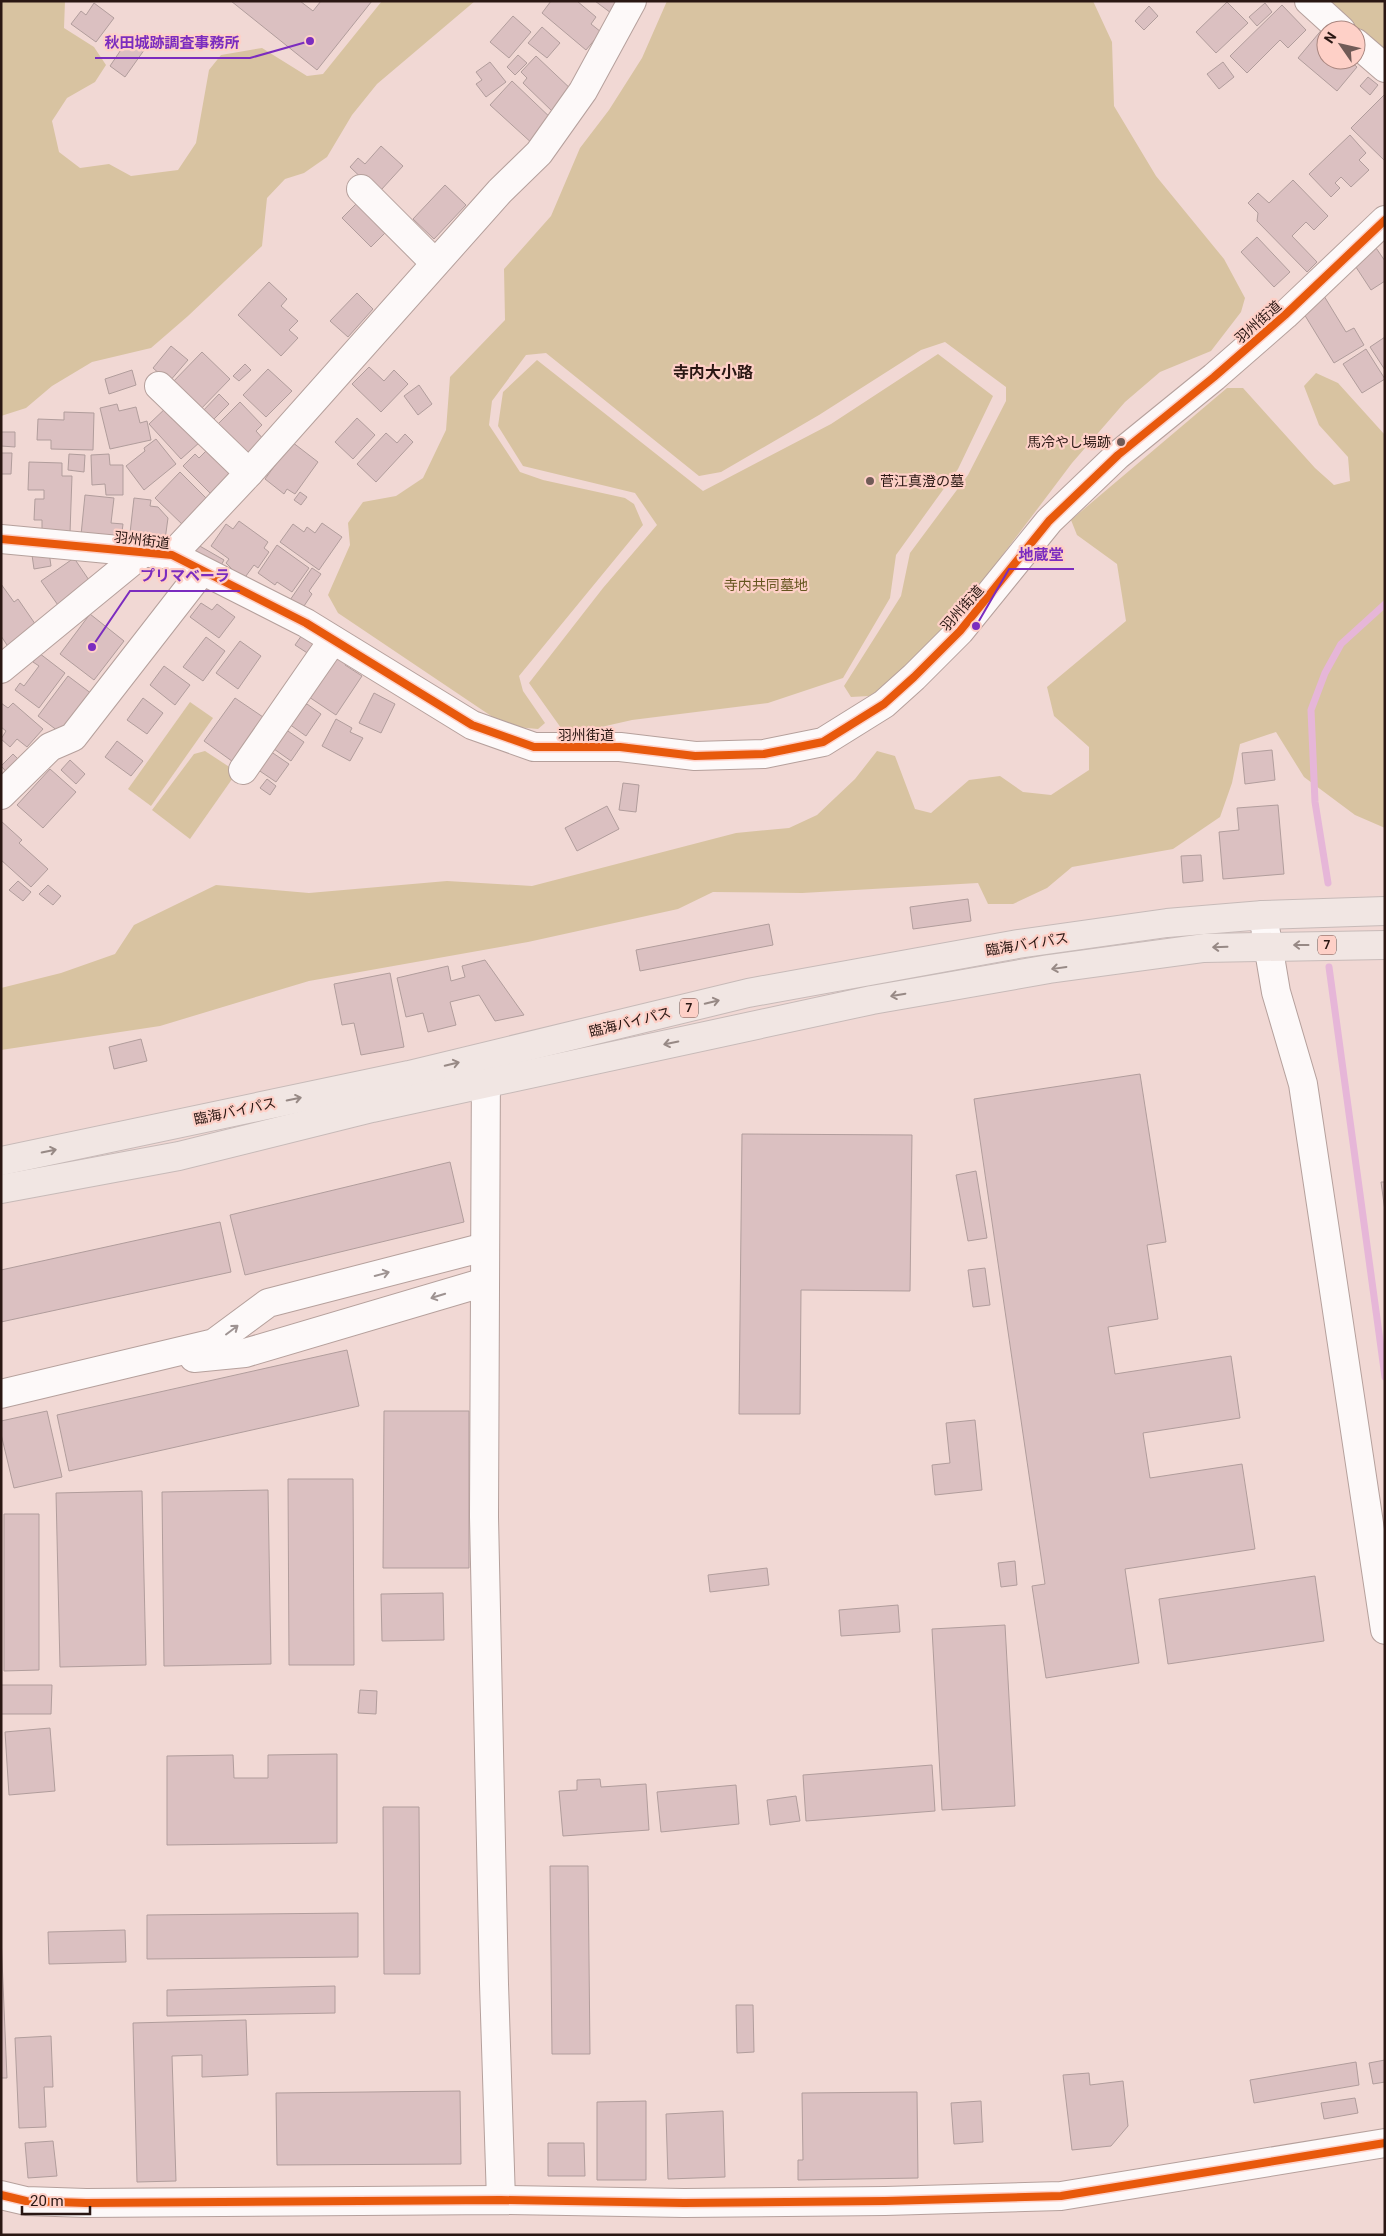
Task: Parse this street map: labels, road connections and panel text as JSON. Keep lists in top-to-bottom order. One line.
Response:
{"streets":{"highway":["臨海バイパス","7"],"street":["羽州街道"]},"districts":["寺内大小路"],"parks":["寺内共同墓地"],"places":["秋田城跡調査事務所","馬冷やし場跡","菅江真澄の墓","地蔵堂","プリマベーラ"],"scale_bar":"20 m","north":"top left"}
